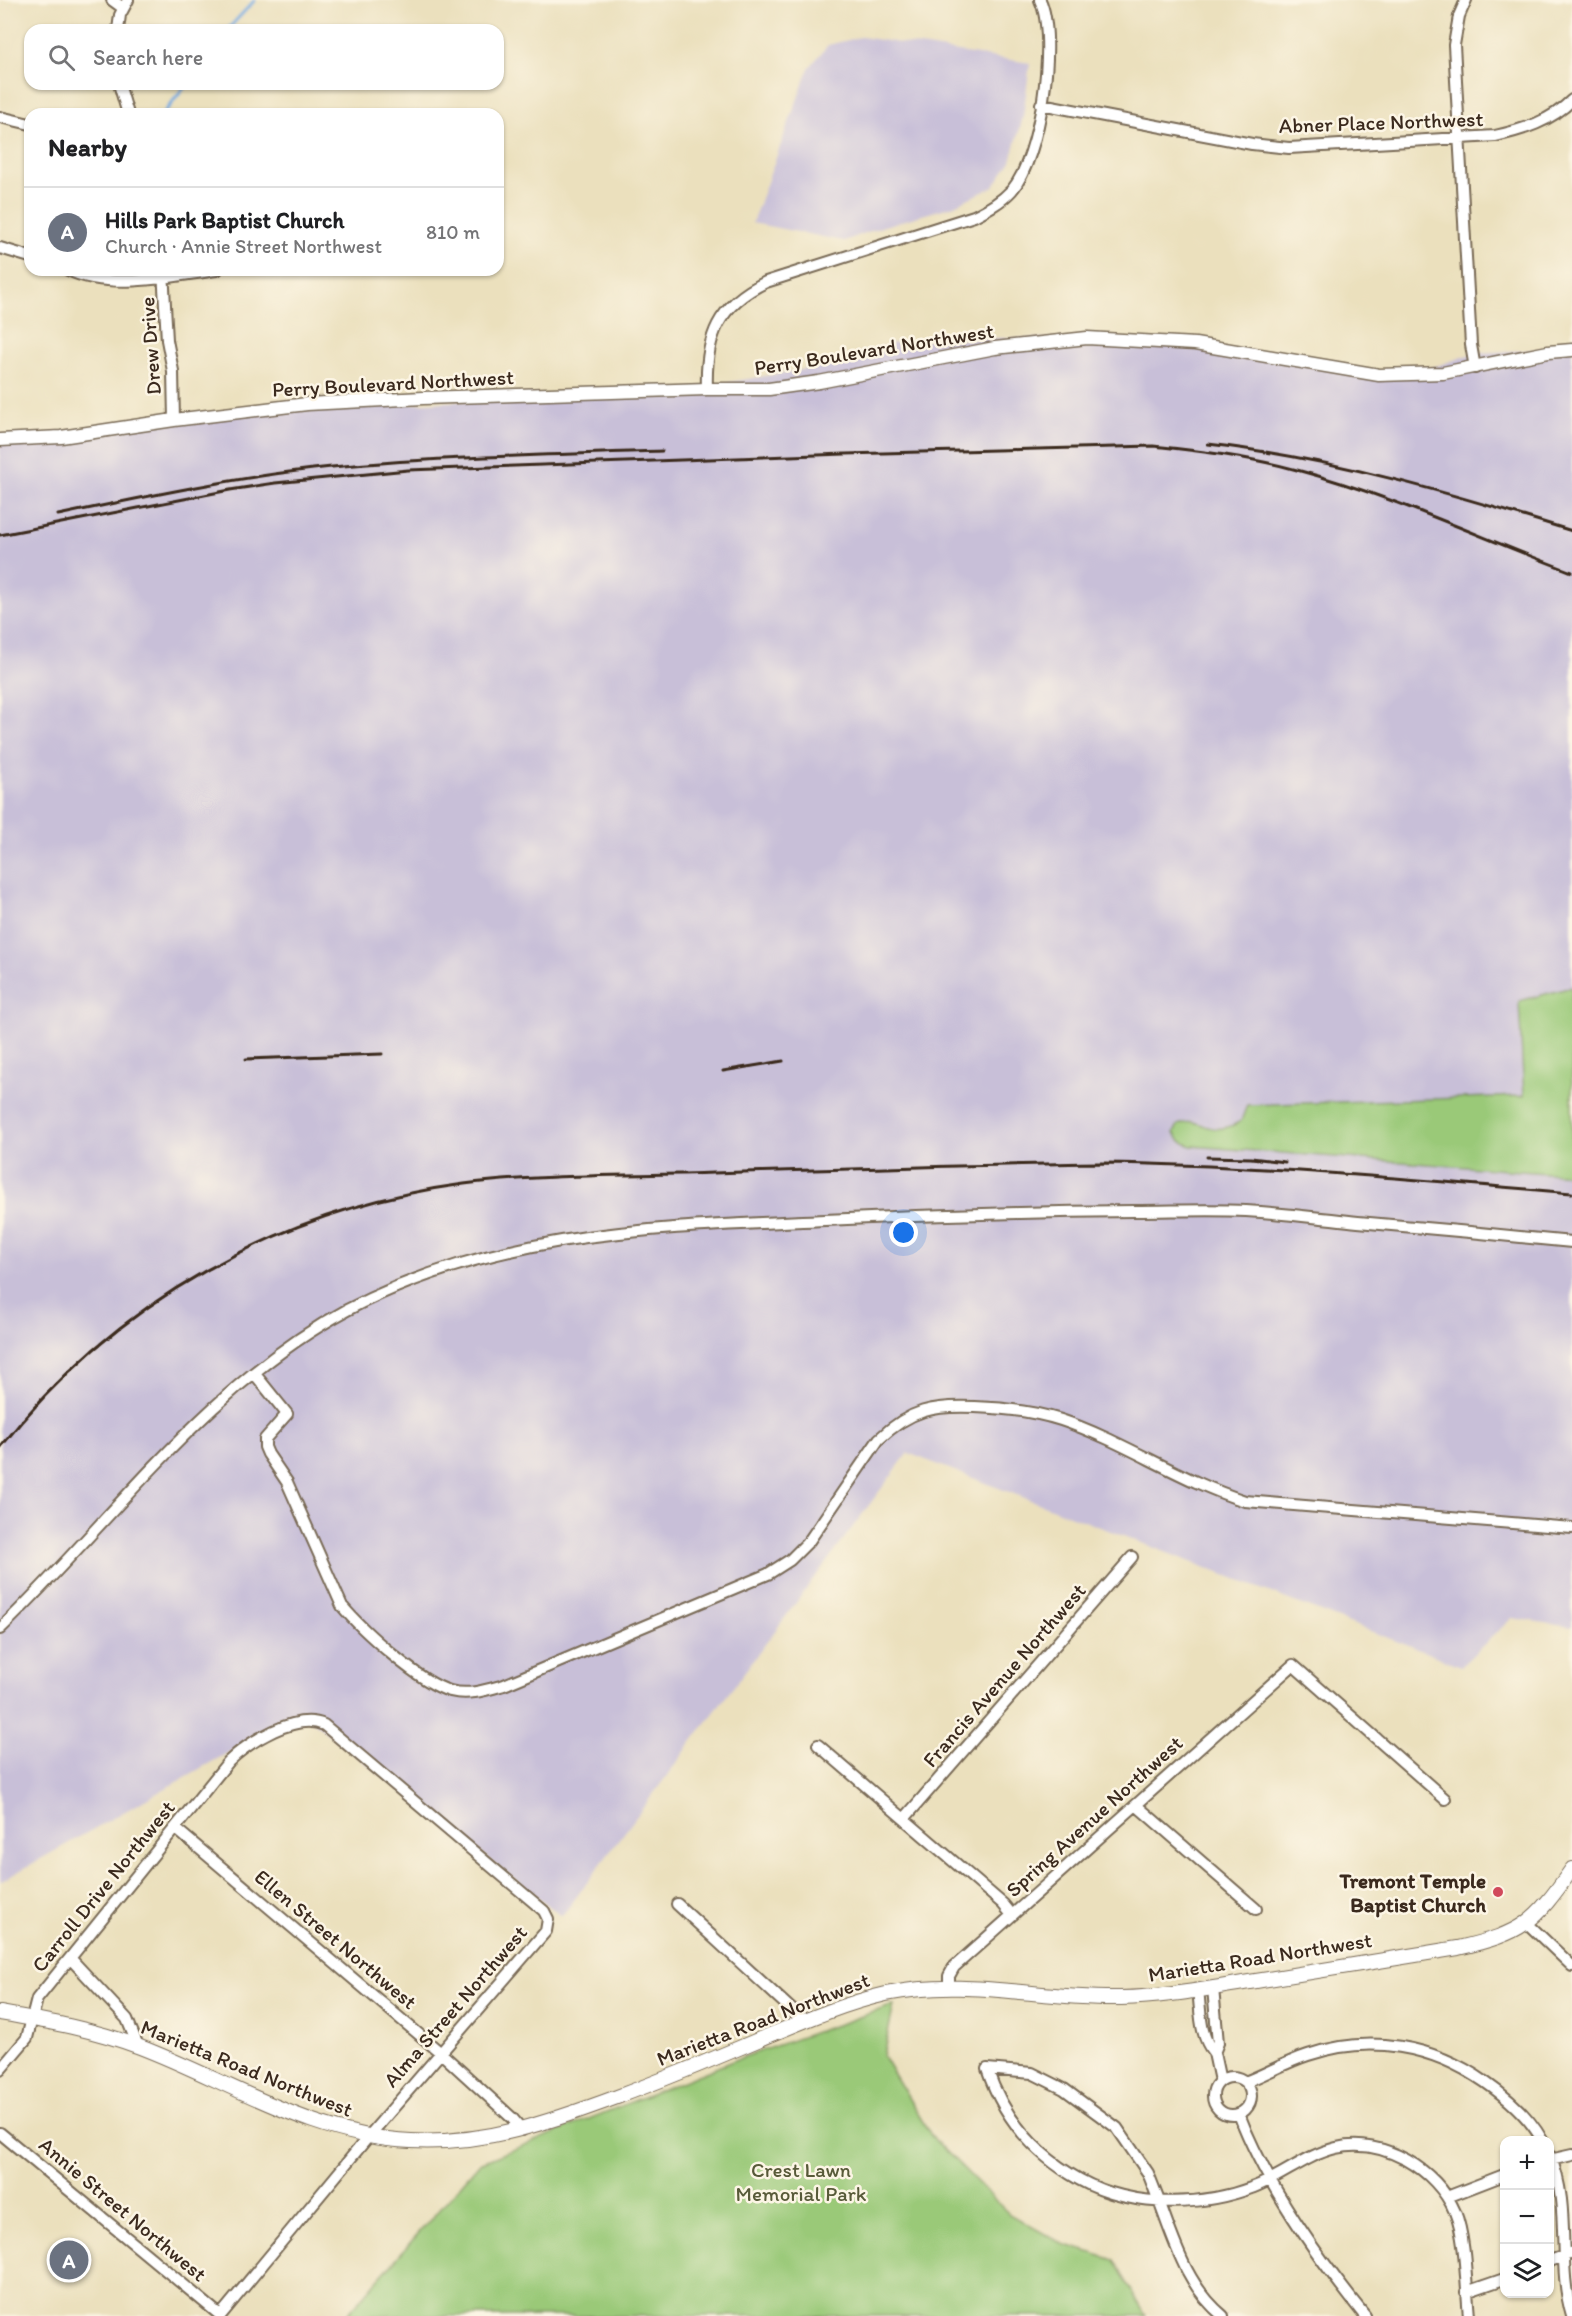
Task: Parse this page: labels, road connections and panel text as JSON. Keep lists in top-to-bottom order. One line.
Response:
{"streets":{"main road":["Marietta Road Northwest"],"street":["Abner Place Northwest","Drew Drive","Perry Boulevard Northwest","Francis Avenue Northwest","Spring Avenue Northwest","Carroll Drive Northwest","Ellen Street Northwest","Alma Street Northwest","Annie Street Northwest"]},"crossings":[["Drew Drive","Perry Boulevard Northwest"],["Spring Avenue Northwest","Marietta Road Northwest"],["Carroll Drive Northwest","Ellen Street Northwest"],["Carroll Drive Northwest","Marietta Road Northwest"],["Carroll Drive Northwest","Alma Street Northwest"],["Ellen Street Northwest","Marietta Road Northwest"],["Ellen Street Northwest","Alma Street Northwest"],["Marietta Road Northwest","Alma Street Northwest"],["Alma Street Northwest","Annie Street Northwest"]],"parks":["Crest Lawn Memorial Park"],"places":["Tremont Temple Baptist Church"],"page":{"search":"Search here","heading":"Nearby","list":[{"mark":"A","name":"Hills Park Baptist Church","note":"Church · Annie Street Northwest","value":"810 m"}],"map_buttons":["+","−"],"pins":"A"}}
